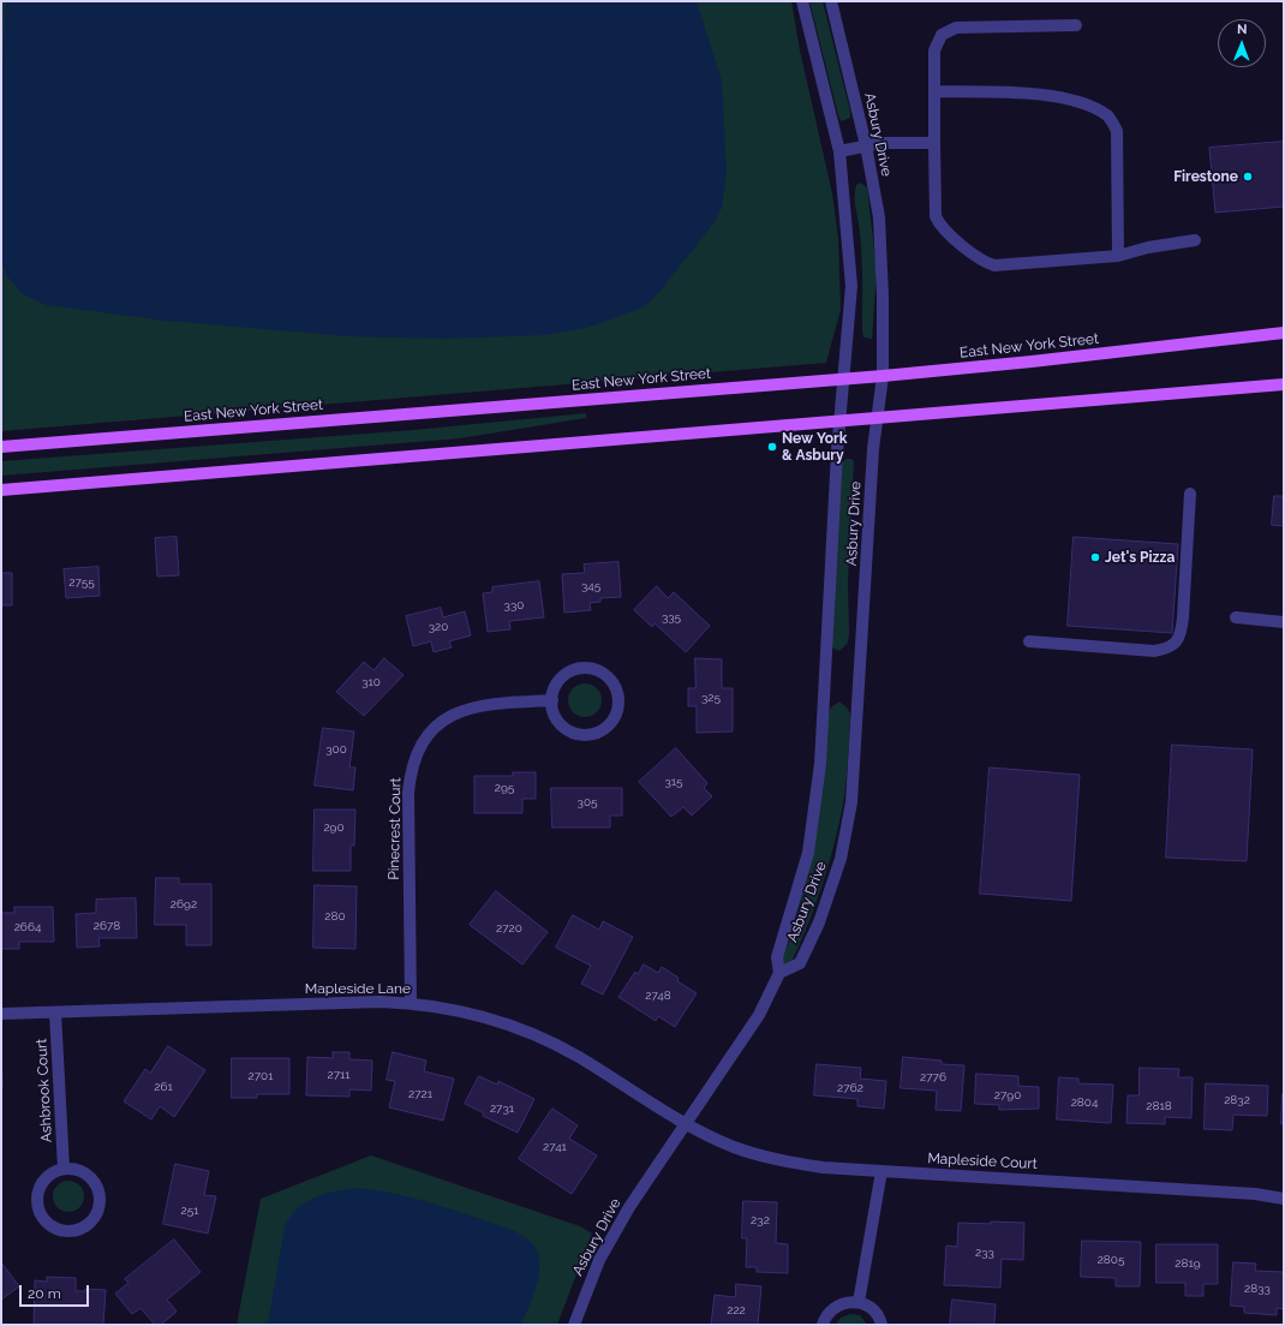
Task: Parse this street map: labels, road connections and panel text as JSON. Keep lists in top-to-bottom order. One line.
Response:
{"streets":{"main road":["East New York Street"],"street":["Asbury Drive","Pinecrest Court","Mapleside Lane","Ashbrook Court","Mapleside Court"]},"crossings":[["Asbury Drive","East New York Street"],["Asbury Drive","Mapleside Lane"],["Asbury Drive","Mapleside Court"],["Pinecrest Court","Mapleside Lane"],["Mapleside Lane","Ashbrook Court"],["Mapleside Lane","Mapleside Court"]],"places":["Firestone","New York & Asbury","Jet's Pizza"],"house_numbers":["2755","345","330","335","320","310","325","300","315","295","305","290","2692","280","2678","2664","2720","2748","2711","2701","2776","261","2762","2721","2790","2832","2804","2818","2731","2741","251","232","233","2805","2819","2833","222"],"scale_bar":"20 m","north":"top"}
